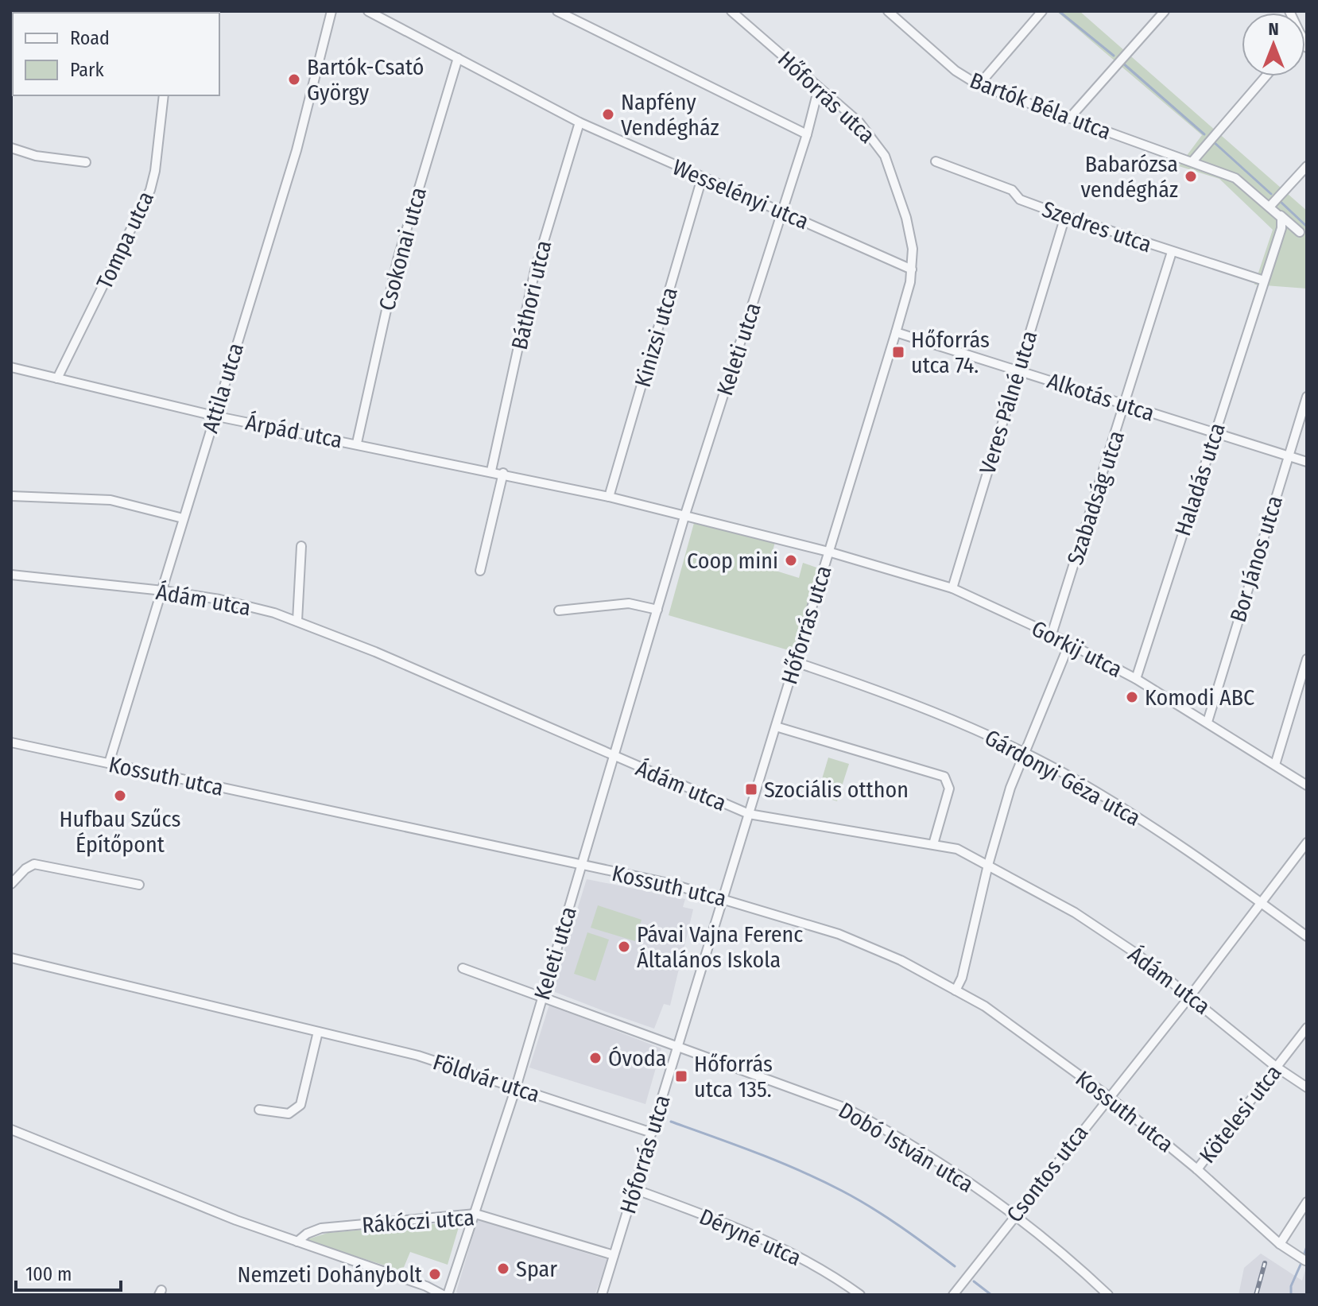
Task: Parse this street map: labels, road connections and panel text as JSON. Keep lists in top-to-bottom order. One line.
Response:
{"streets":{"street":["Hőforrás utca","Bartók Béla utca","Wesselényi utca","Szedres utca","Tompa utca","Csokonai utca","Báthori utca","Kinizsi utca","Keleti utca","Attila utca","Alkotás utca","Veres Pálné utca","Árpád utca","Haladás utca","Szabadság utca","Bor János utca","Ádám utca","Gorkij utca","Kossuth utca","Gárdonyi Géza utca","Földvár utca","Kötelesi utca","Dobó István utca","Csontos utca","Rákóczi utca","Déryné utca"]},"crossings":[["Hőforrás utca","Wesselényi utca"],["Hőforrás utca","Keleti utca"],["Hőforrás utca","Alkotás utca"],["Hőforrás utca","Árpád utca"],["Hőforrás utca","Ádám utca"],["Hőforrás utca","Gorkij utca"],["Hőforrás utca","Kossuth utca"],["Hőforrás utca","Gárdonyi Géza utca"],["Hőforrás utca","Földvár utca"],["Hőforrás utca","Dobó István utca"],["Hőforrás utca","Rákóczi utca"],["Hőforrás utca","Déryné utca"],["Wesselényi utca","Csokonai utca"],["Wesselényi utca","Báthori utca"],["Wesselényi utca","Kinizsi utca"],["Wesselényi utca","Keleti utca"],["Szedres utca","Veres Pálné utca"],["Szedres utca","Haladás utca"],["Szedres utca","Szabadság utca"],["Tompa utca","Árpád utca"],["Csokonai utca","Árpád utca"],["Báthori utca","Árpád utca"],["Kinizsi utca","Árpád utca"],["Keleti utca","Árpád utca"],["Keleti utca","Ádám utca"],["Keleti utca","Kossuth utca"],["Keleti utca","Földvár utca"],["Keleti utca","Dobó István utca"],["Keleti utca","Rákóczi utca"],["Attila utca","Árpád utca"],["Attila utca","Ádám utca"],["Attila utca","Kossuth utca"],["Alkotás utca","Veres Pálné utca"],["Alkotás utca","Haladás utca"],["Alkotás utca","Szabadság utca"],["Alkotás utca","Bor János utca"],["Veres Pálné utca","Gorkij utca"],["Árpád utca","Gorkij utca"],["Haladás utca","Gorkij utca"],["Szabadság utca","Gorkij utca"],["Bor János utca","Gorkij utca"],["Ádám utca","Kötelesi utca"],["Ádám utca","Csontos utca"],["Kossuth utca","Kötelesi utca"],["Kossuth utca","Csontos utca"],["Gárdonyi Géza utca","Csontos utca"],["Dobó István utca","Csontos utca"]],"places":{"other":["Bartók-Csató György","Napfény Vendégház","Babarózsa vendégház","Coop mini","Komodi ABC","Hufbau Szűcs Építőpont","Pávai Vajna Ferenc Általános Iskola","Óvoda","Spar","Nemzeti Dohánybolt"],"transit":["Hőforrás utca 74.","Szociális otthon","Hőforrás utca 135."]},"legend":["Road","Park"],"scale_bar":"100 m","north":"top"}
